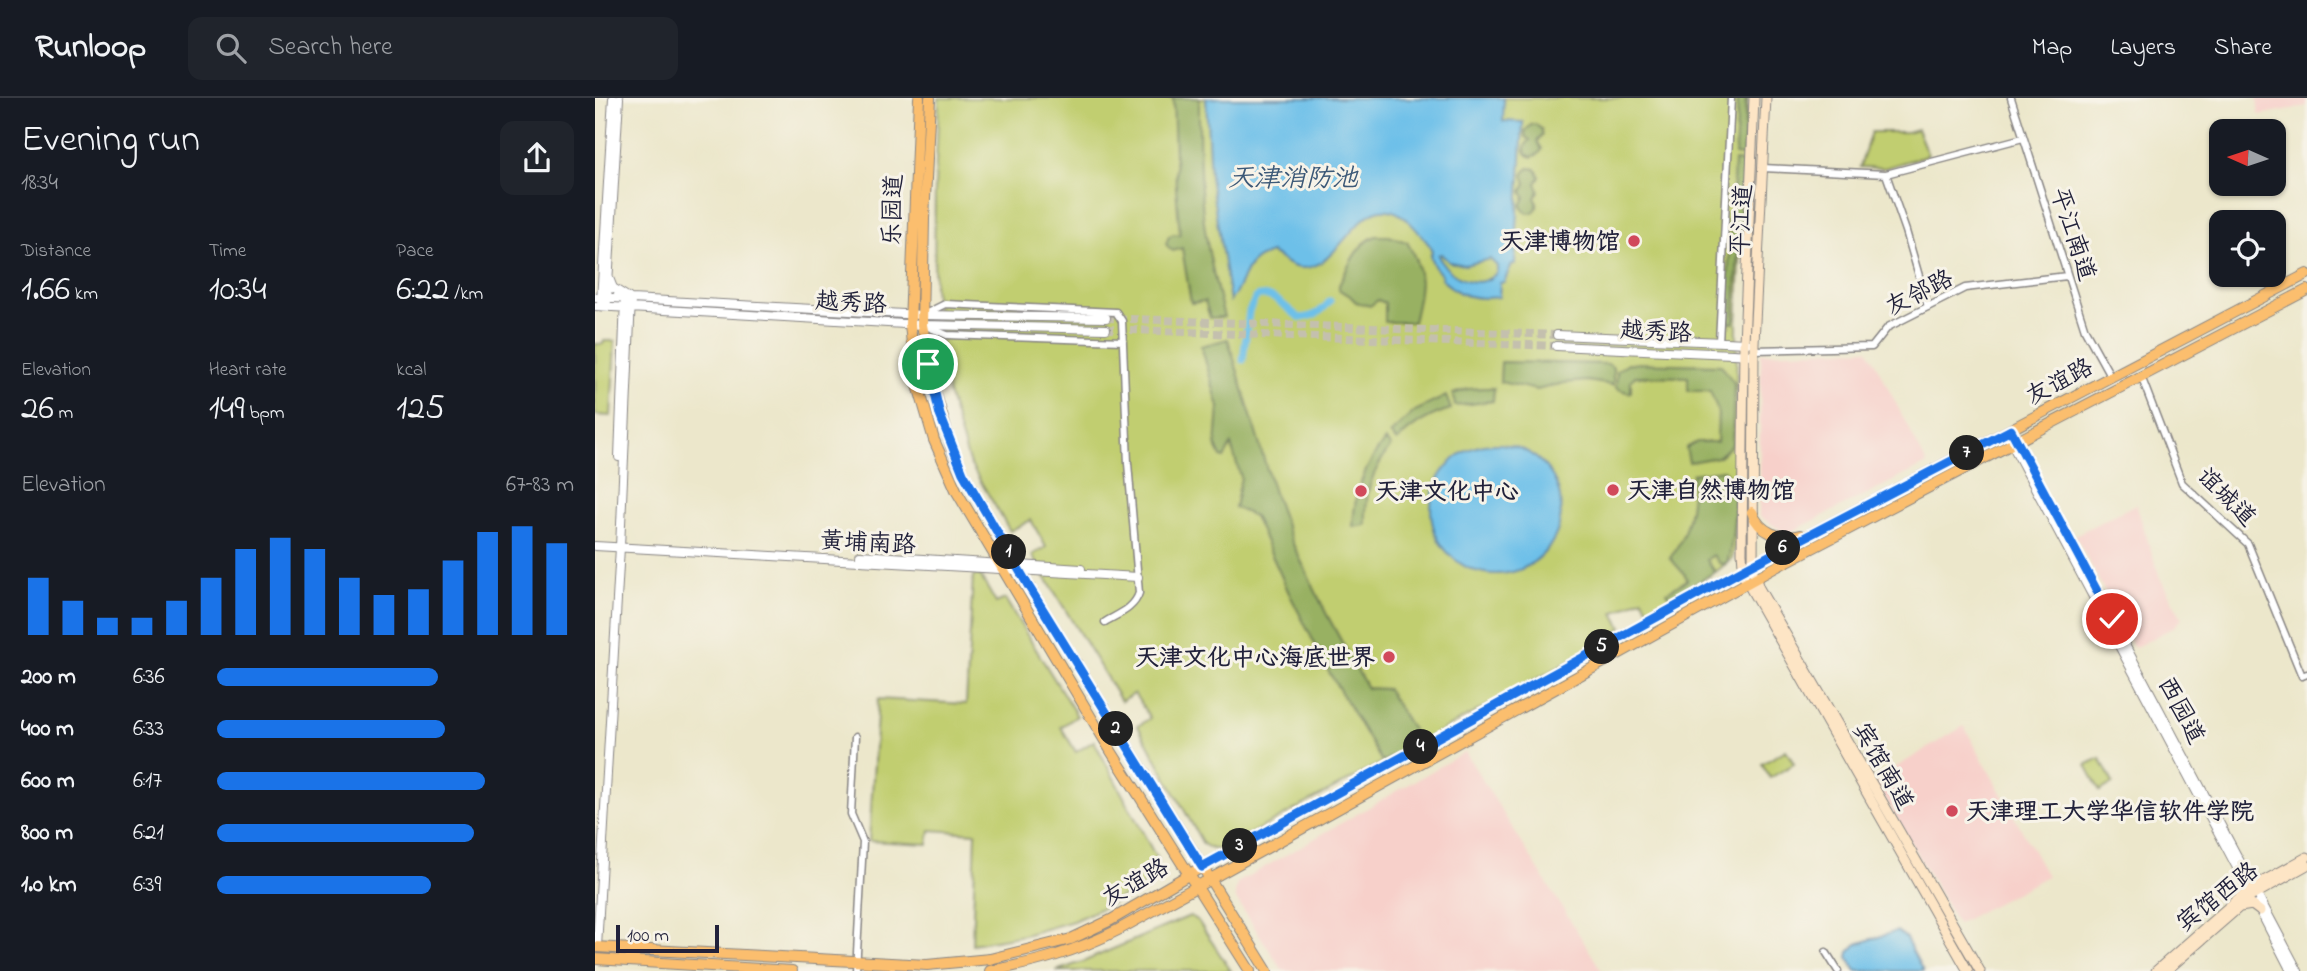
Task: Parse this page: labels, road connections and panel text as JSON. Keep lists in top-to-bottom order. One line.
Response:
{"streets":{"main road":["乐园道","平江道","友谊路","宾馆南道","宾馆西路"],"street":["平江南道","友邻路","越秀路","谊城道","黄埔南路","西园道"]},"crossings":[["乐园道","越秀路"],["乐园道","友谊路"],["乐园道","黄埔南路"],["平江道","友邻路"],["平江道","越秀路"],["平江南道","友邻路"],["平江南道","友谊路"],["友邻路","越秀路"],["友谊路","谊城道"],["友谊路","西园道"],["友谊路","宾馆南道"],["西园道","宾馆西路"]],"water":["天津消防池"],"places":["天津博物馆","天津自然博物馆","天津文化中心","天津文化中心海底世界","天津理工大学华信软件学院"],"scale_bar":"100 m","north":"left","page":{"header":"Runloop","search":"Search here","nav":["Map","Layers","Share"],"heading":["Evening run","18:34"],"stats":[["Distance","1.66 km"],["Time","10:34"],["Pace","6:22 /km"],["Elevation","26 m"],["Heart rate","149 bpm"],["kcal","125"]],"pins":["7","6","1","5","2","4","3"],"chart":["Elevation","67–83 m"],"list":[{"name":"200 m","note":"6:36"},{"name":"400 m","note":"6:33"},{"name":"600 m","note":"6:17"},{"name":"800 m","note":"6:21"},{"name":"1.0 km","note":"6:39"}],"scale":"100 m"}}
